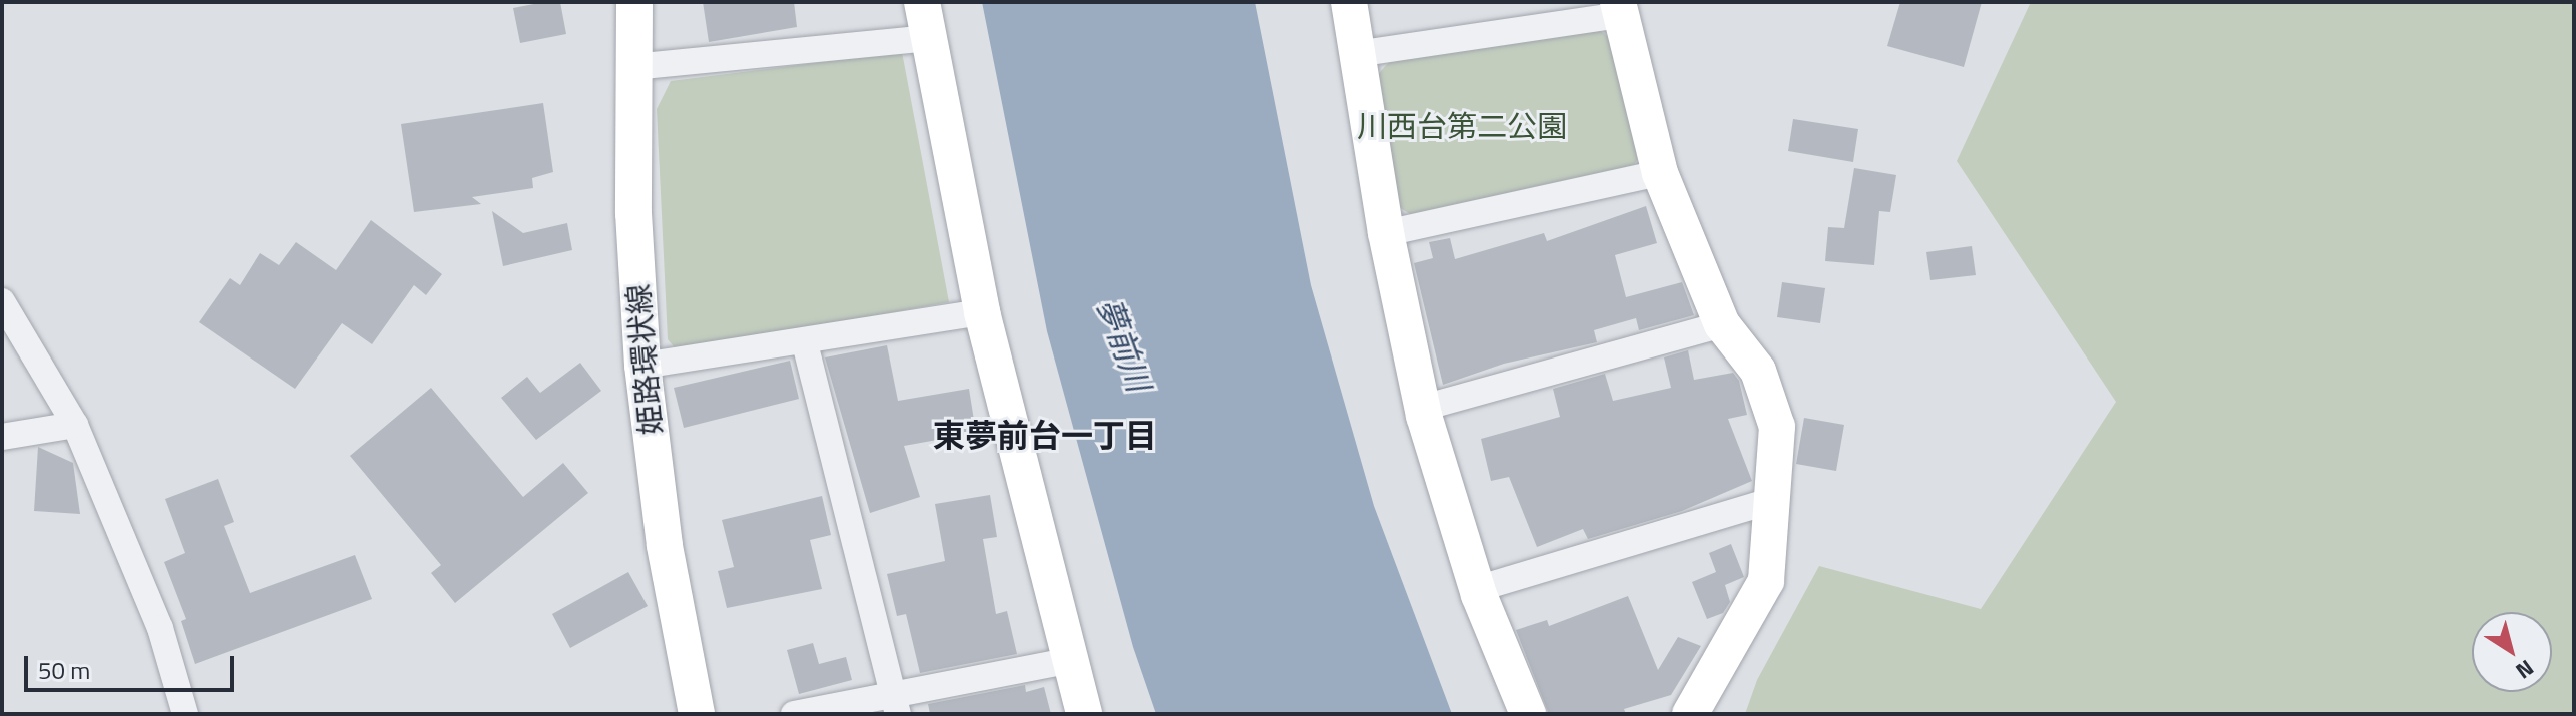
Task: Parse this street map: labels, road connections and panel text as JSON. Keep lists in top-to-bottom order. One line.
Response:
{"streets":{"street":["姫路環状線"]},"districts":["東夢前台一丁目"],"water":["夢前川"],"parks":["川西台第二公園"],"scale_bar":"50 m","north":"bottom right"}
